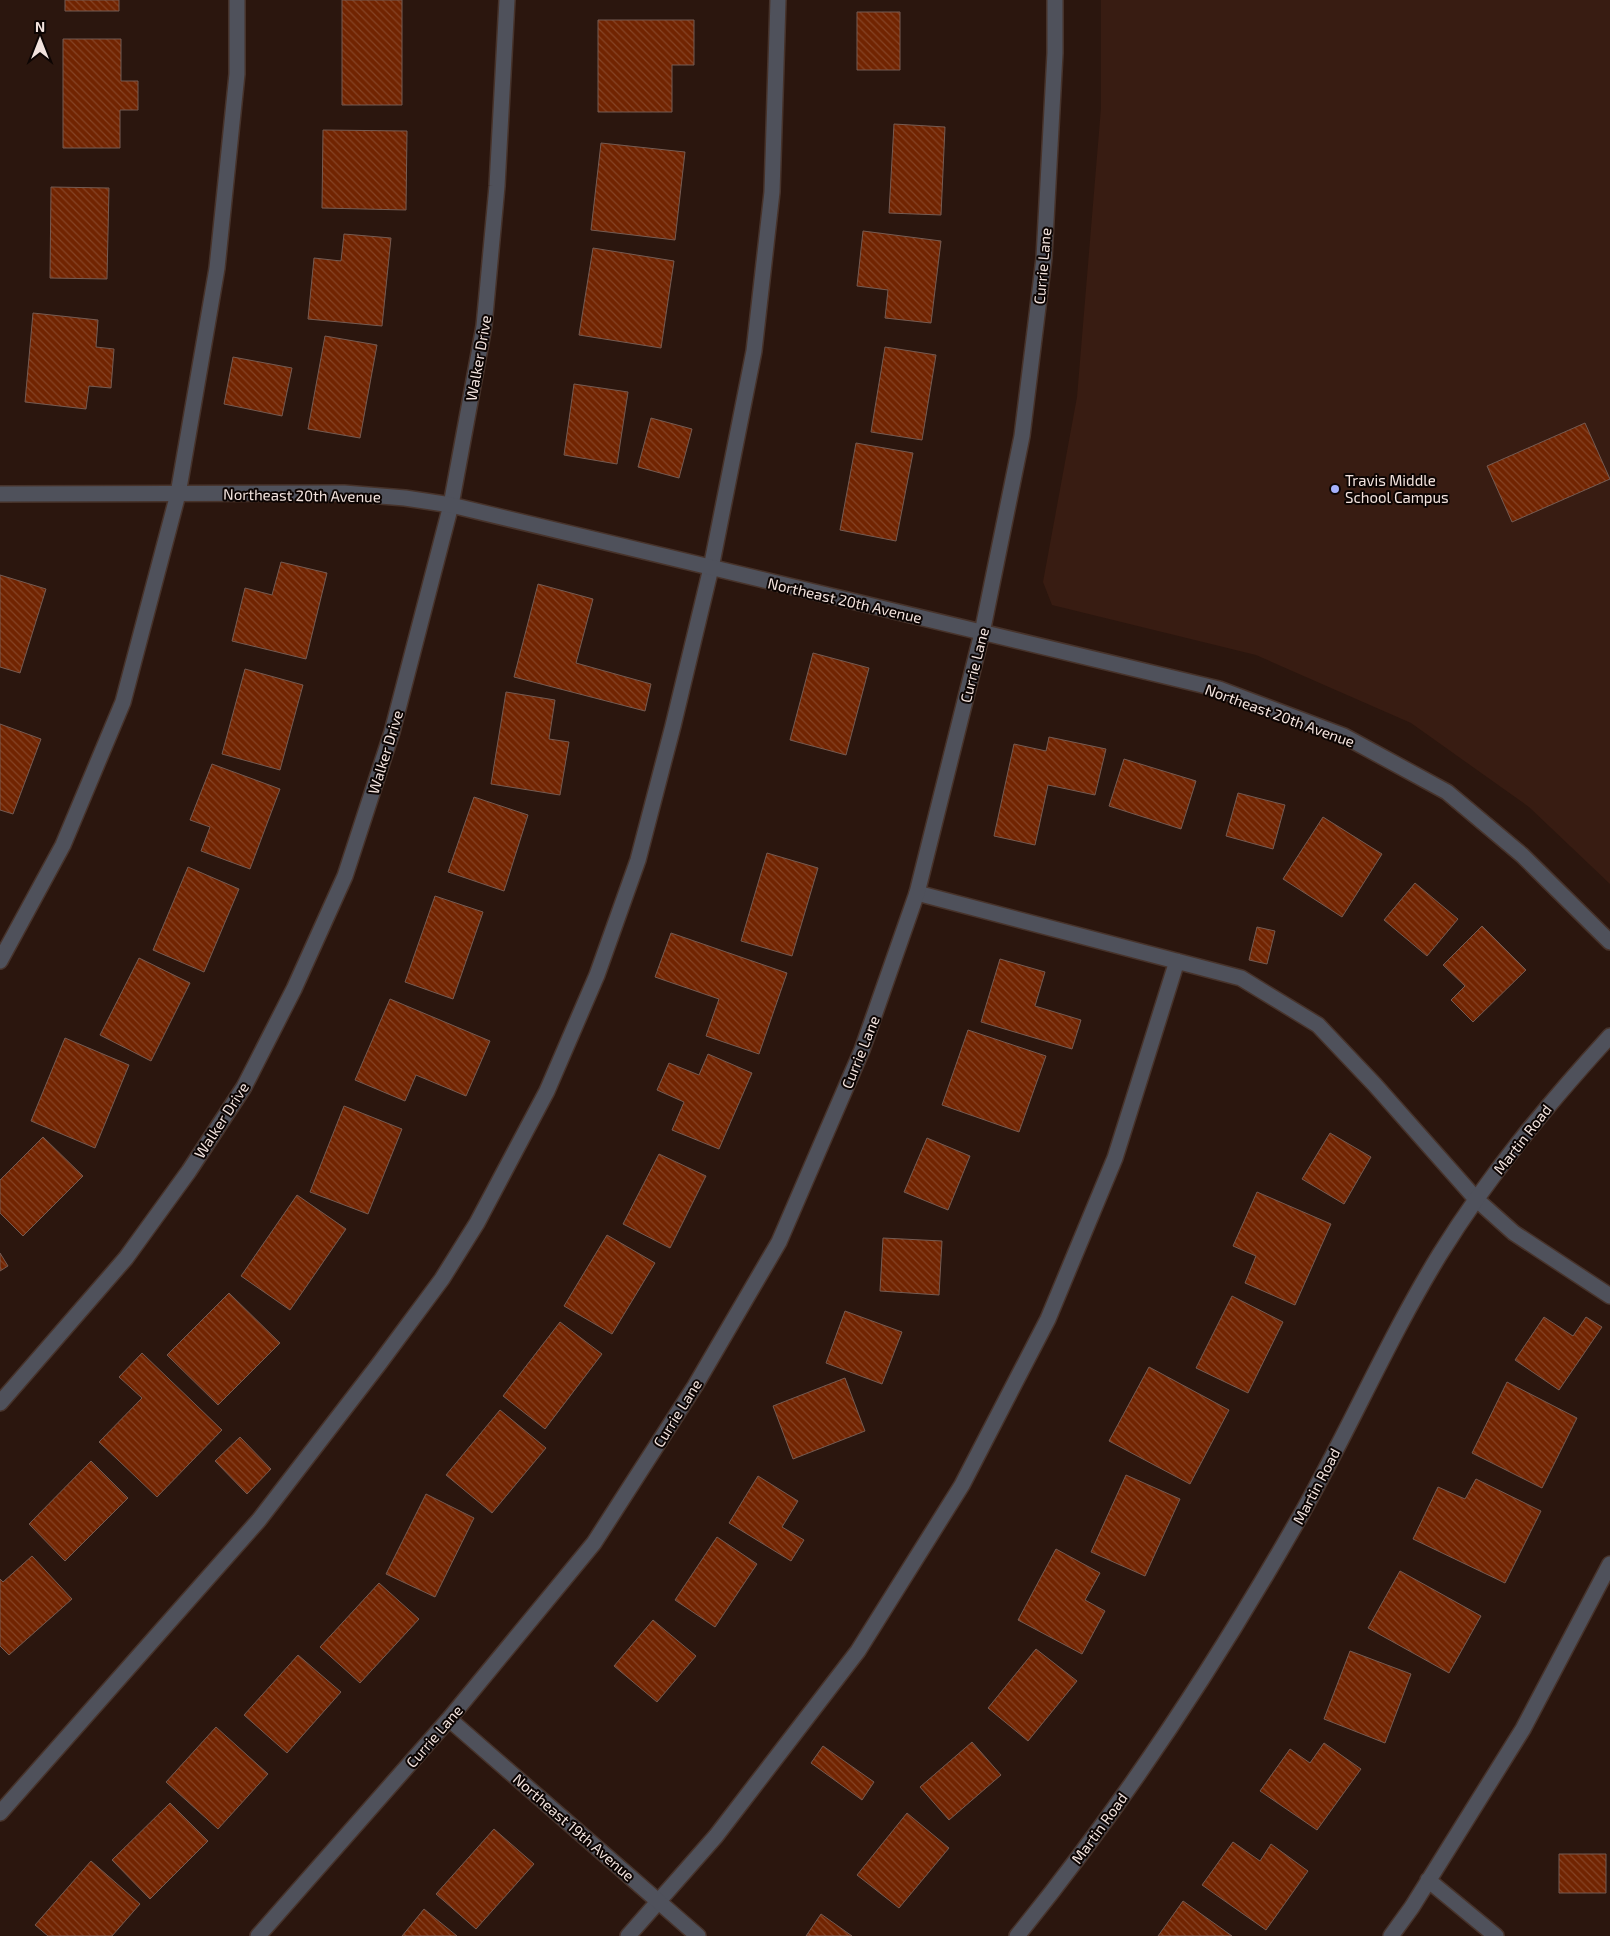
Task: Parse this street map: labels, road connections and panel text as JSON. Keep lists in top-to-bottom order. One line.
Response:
{"streets":{"street":["Currie Lane","Walker Drive","Northeast 20th Avenue","Martin Road","Northeast 19th Avenue"]},"crossings":[["Currie Lane","Northeast 20th Avenue"],["Currie Lane","Northeast 19th Avenue"],["Walker Drive","Northeast 20th Avenue"]],"places":["Travis Middle School Campus"],"north":"top"}
